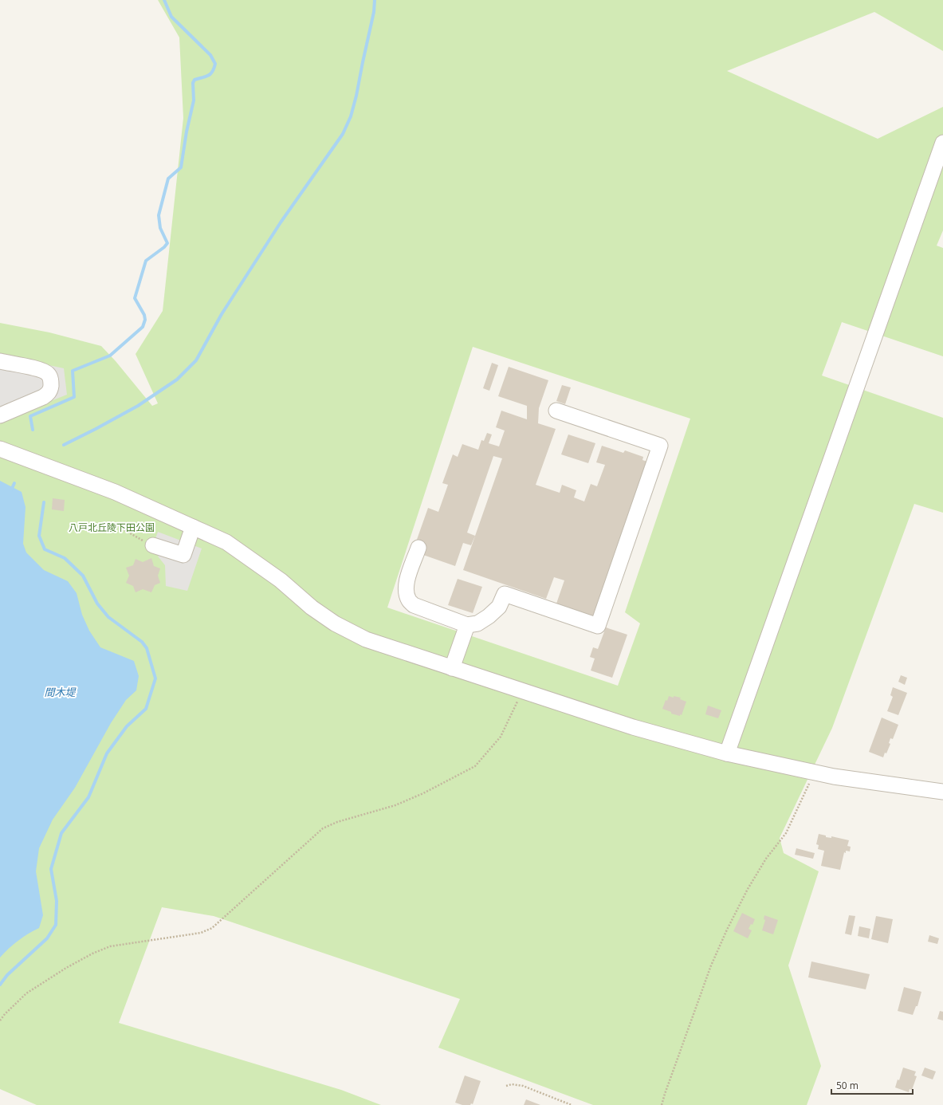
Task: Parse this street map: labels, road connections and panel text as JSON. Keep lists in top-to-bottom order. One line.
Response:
{"water":["間木堤"],"parks":["八戸北丘陵下田公園"],"scale_bar":"50 m"}
